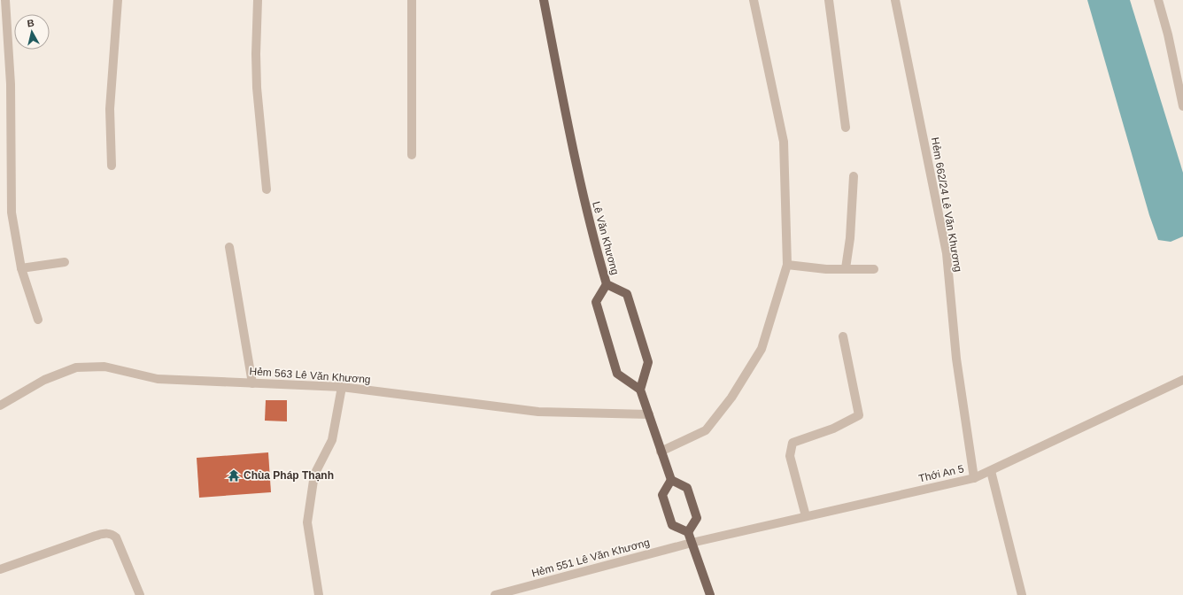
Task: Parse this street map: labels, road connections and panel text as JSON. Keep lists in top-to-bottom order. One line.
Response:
{"streets":{"main road":["Lê Văn Khương"],"street":["Hẻm 662/24 Lê Văn Khương","Hẻm 563 Lê Văn Khương","Thới An 5","Hẻm 551 Lê Văn Khương"]},"crossings":[["Hẻm 662/24 Lê Văn Khương","Thới An 5"],["Thới An 5","Hẻm 551 Lê Văn Khương"]],"places":{"temple":["Chùa Pháp Thạnh"]},"north":"top"}
